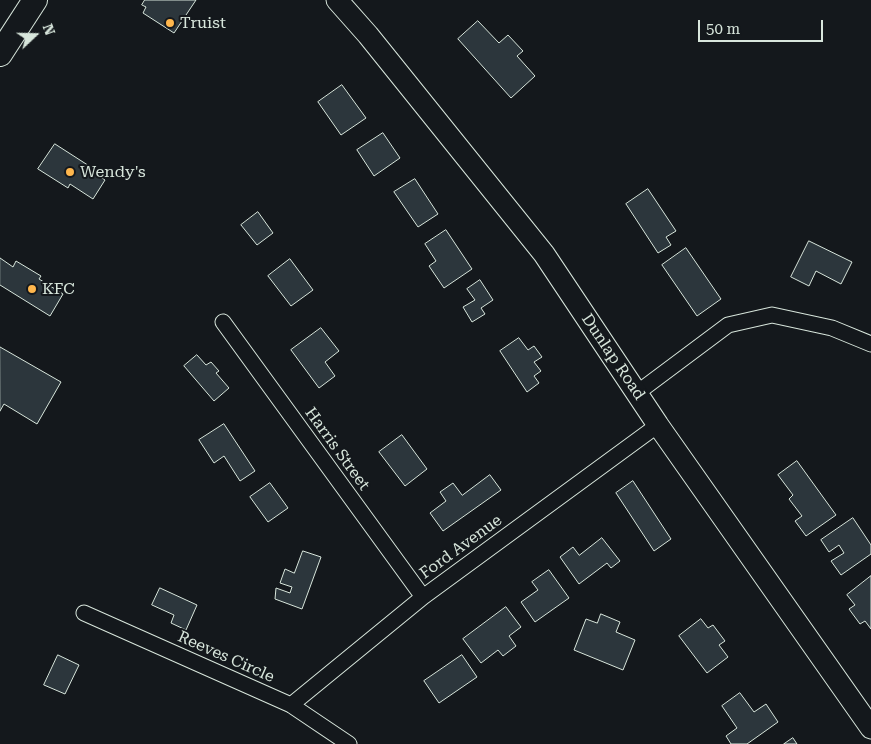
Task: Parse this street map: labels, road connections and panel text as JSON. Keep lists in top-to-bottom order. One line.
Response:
{"streets":{"main road":["Dunlap Road"],"street":["Harris Street","Ford Avenue","Reeves Circle"]},"crossings":[["Dunlap Road","Ford Avenue"],["Harris Street","Ford Avenue"],["Ford Avenue","Reeves Circle"]],"places":["Truist","Wendy's","KFC"],"scale_bar":"50 m","north":"right"}
